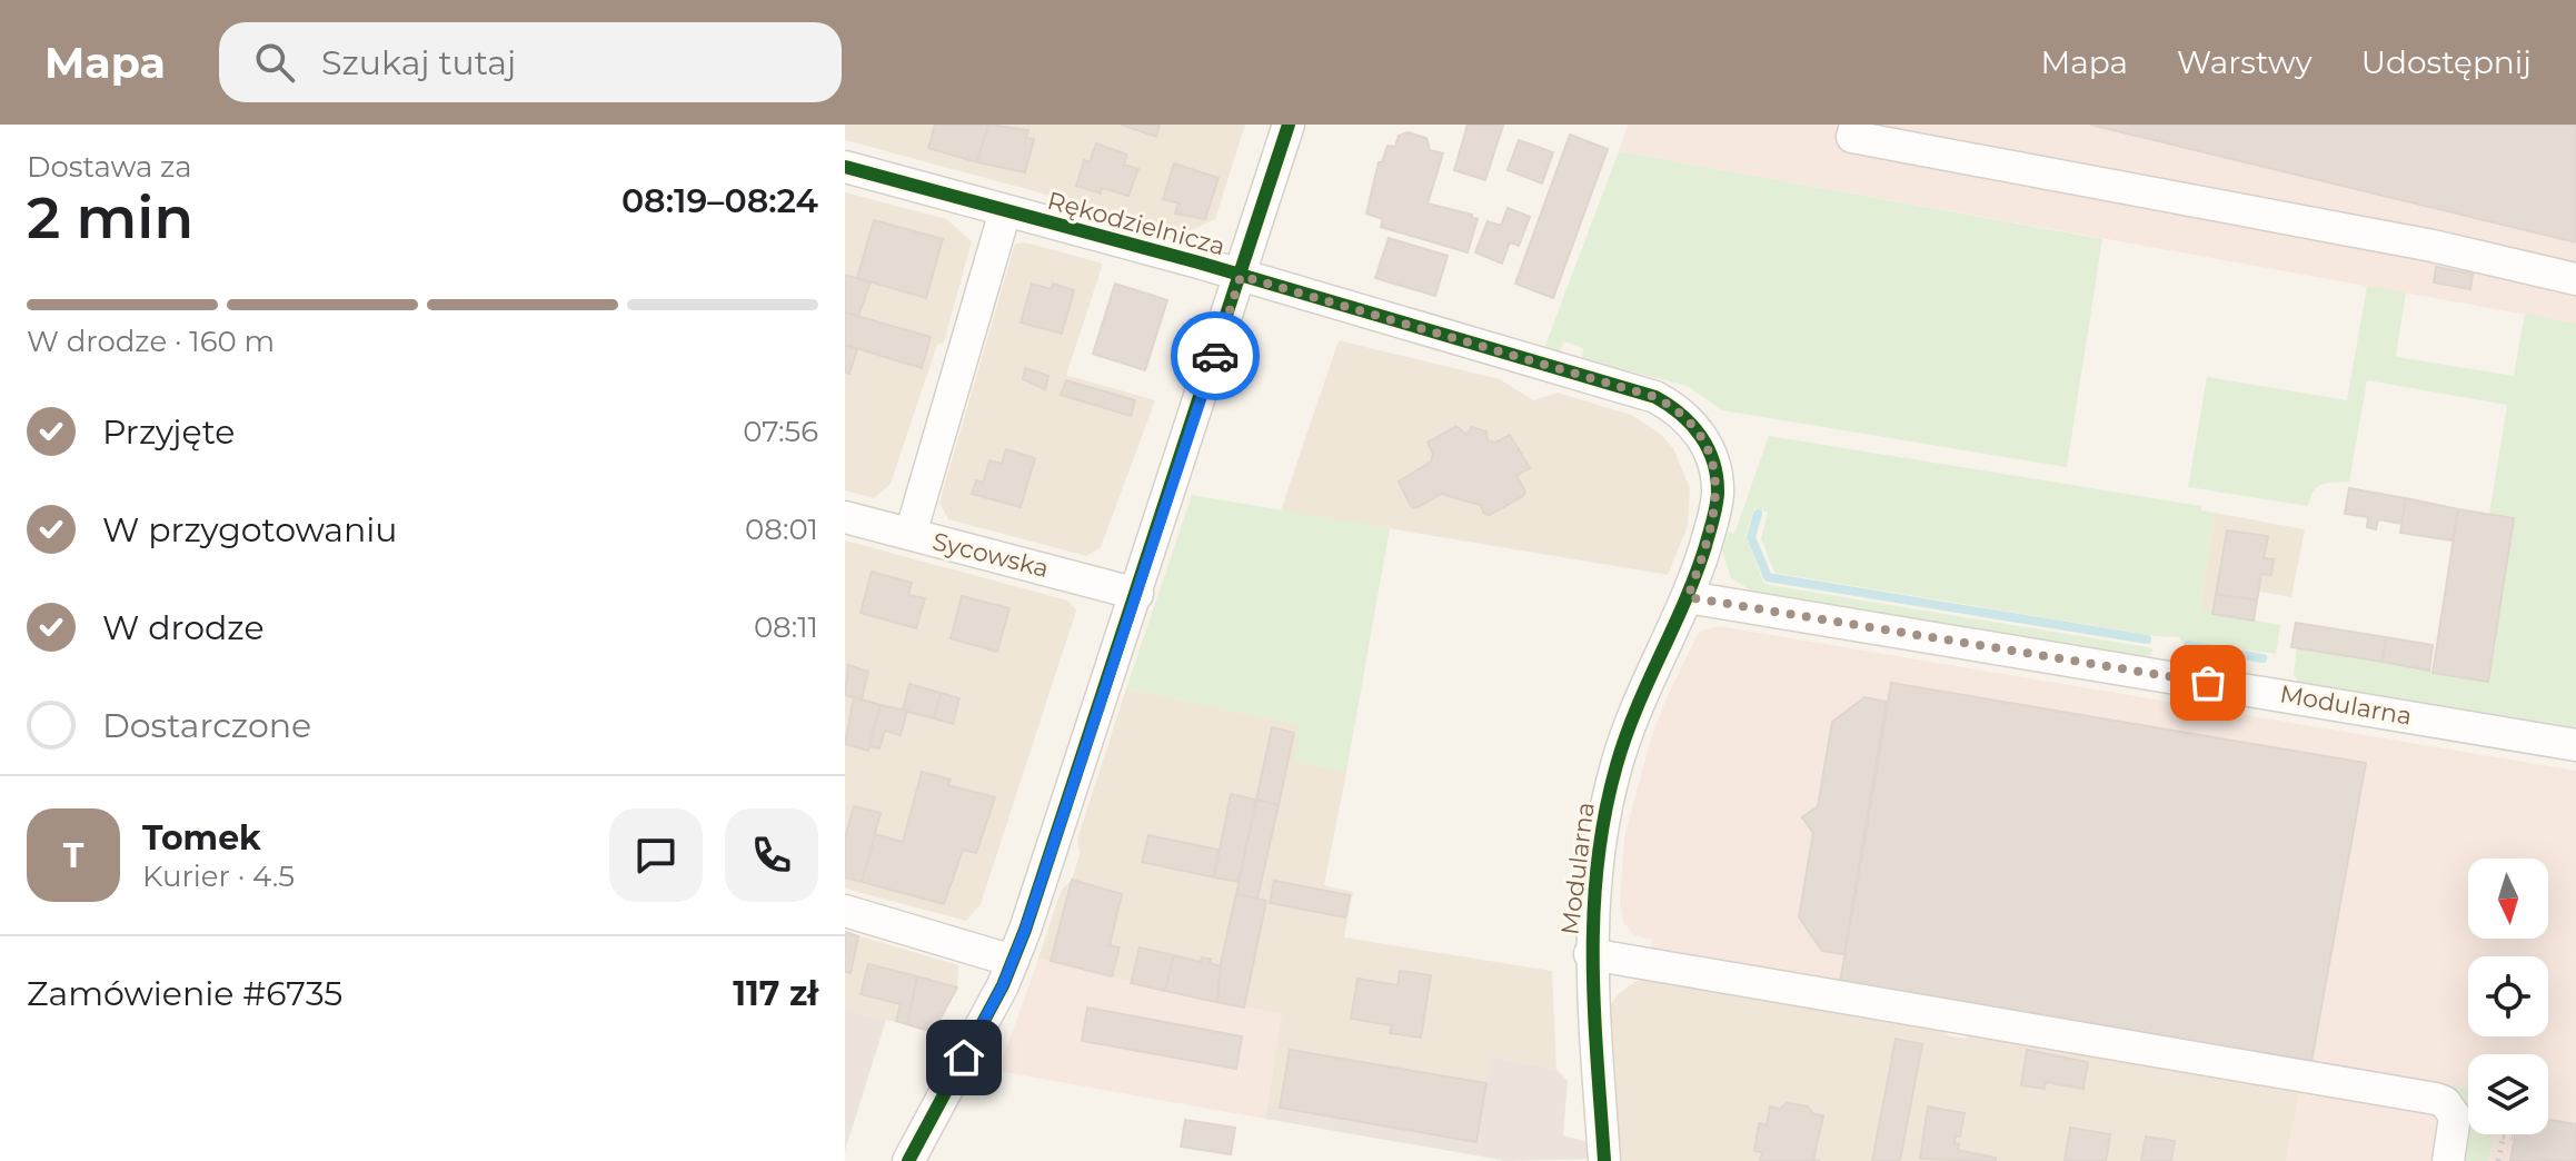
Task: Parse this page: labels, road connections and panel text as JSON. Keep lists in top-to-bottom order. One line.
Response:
{"streets":{"street":["Rękodzielnicza","Sycowska","Modularna"]},"crossings":[["Rękodzielnicza","Modularna"]],"north":"bottom","page":{"header":"Mapa","search":"Szukaj tutaj","nav":["Mapa","Warstwy","Udostępnij"],"heading":["2 min","Dostawa za","08:19–08:24"],"panel":["Tomek","Kurier · 4.5","Zamówienie #6735","117 zł"],"bar":"W drodze · 160 m","list":[["Przyjęte","07:56"],["W przygotowaniu","08:01"],["W drodze","08:11"],"Dostarczone"],"round":"T"}}
